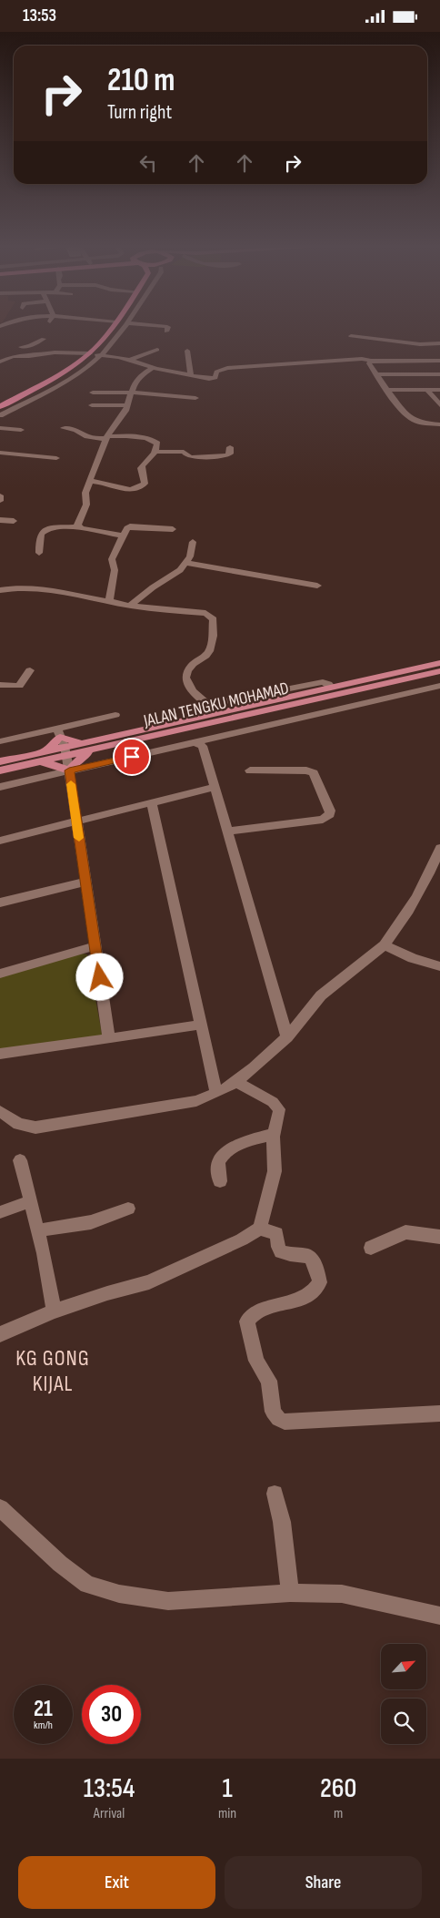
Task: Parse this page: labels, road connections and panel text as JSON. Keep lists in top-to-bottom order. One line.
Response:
{"streets":{"main road":["JALAN TENGKU MOHAMAD"]},"districts":["KG GONG KIJAL"],"north":"top right","page":{"status":"13:53","turn":["210 m","Turn right"],"speed":"21 km/h","limit":"30","eta":["13:54","Arrival","1","min","260","m"],"buttons":["Exit","Share"]}}
